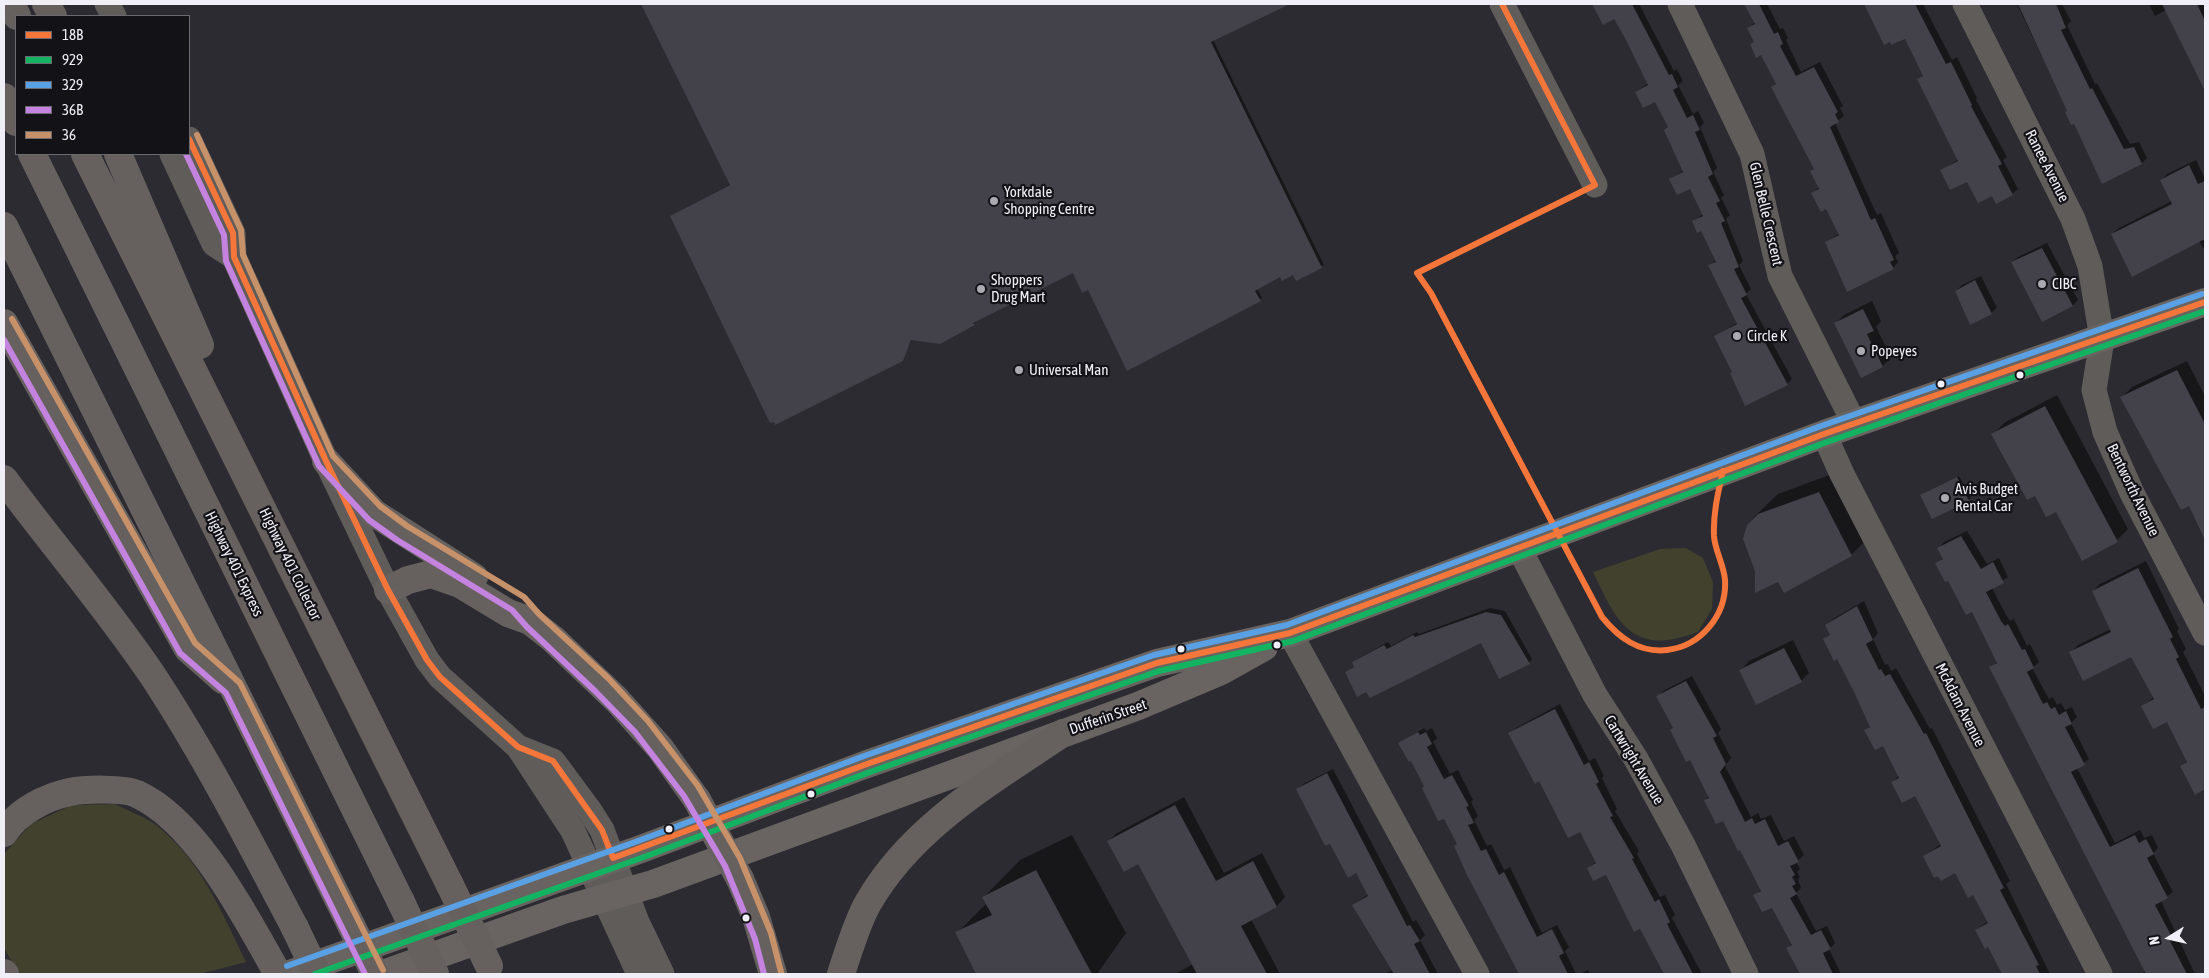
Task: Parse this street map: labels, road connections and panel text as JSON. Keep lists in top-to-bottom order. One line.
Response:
{"streets":{"highway":["Highway 401 Express","Highway 401 Collector"],"main road":["Dufferin Street"],"street":["Ranee Avenue","Glen Belle Crescent","Bentworth Avenue","McAdam Avenue","Cartwright Avenue"]},"crossings":[["Ranee Avenue","Bentworth Avenue"],["Ranee Avenue","Dufferin Street"],["Glen Belle Crescent","Dufferin Street"],["Bentworth Avenue","Dufferin Street"],["McAdam Avenue","Dufferin Street"],["Dufferin Street","Cartwright Avenue"]],"places":["Yorkdale Shopping Centre","CIBC","Shoppers Drug Mart","Circle K","Popeyes","Universal Man","Avis Budget Rental Car"],"lines":["transit line 18B","transit line 36","transit line 36B","transit line 329","transit line 929"],"legend":["18B","929","329","36B","36"],"north":"left"}
